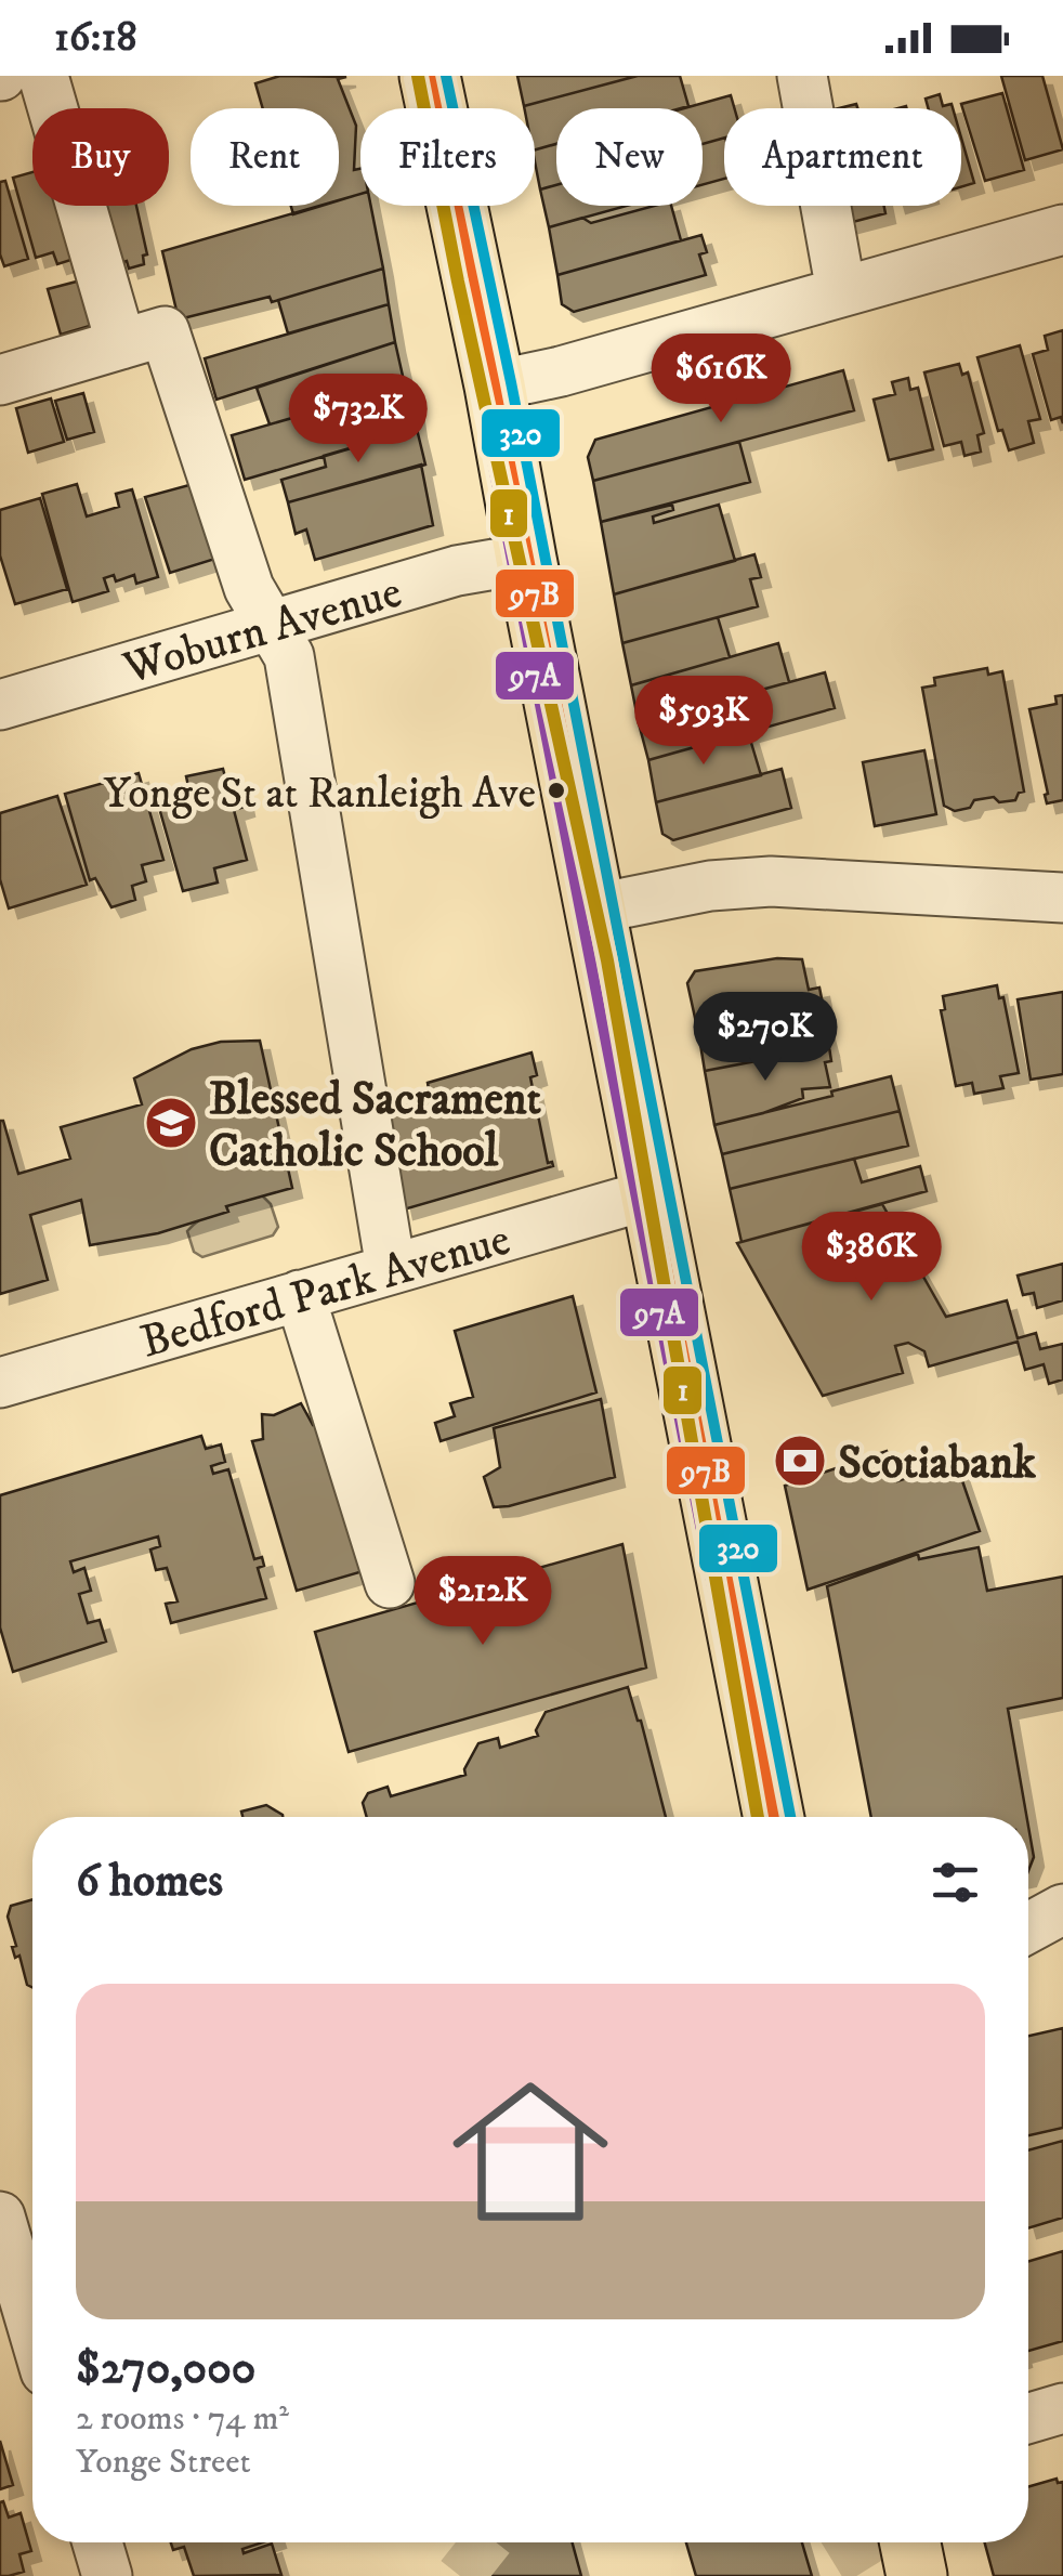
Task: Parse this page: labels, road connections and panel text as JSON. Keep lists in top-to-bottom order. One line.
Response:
{"streets":{"street":["Woburn Avenue","Bedford Park Avenue"]},"places":{"other":["Yonge St at Ranleigh Ave"],"school or university":["Blessed Sacrament Catholic School"],"bank":["Scotiabank"]},"lines":["transit line 1","transit line 97B","transit line 320","transit line 97A"],"page":{"status":"16:18","chip":["Buy","Rent","Filters","New","Apartment"],"price":["$616K","$732K","$593K","$270K","$386K","$212K"],"heading":"6 homes","list":[{"name":"$270,000","note":"2 rooms · 74 m² · Yonge Street"}]}}
